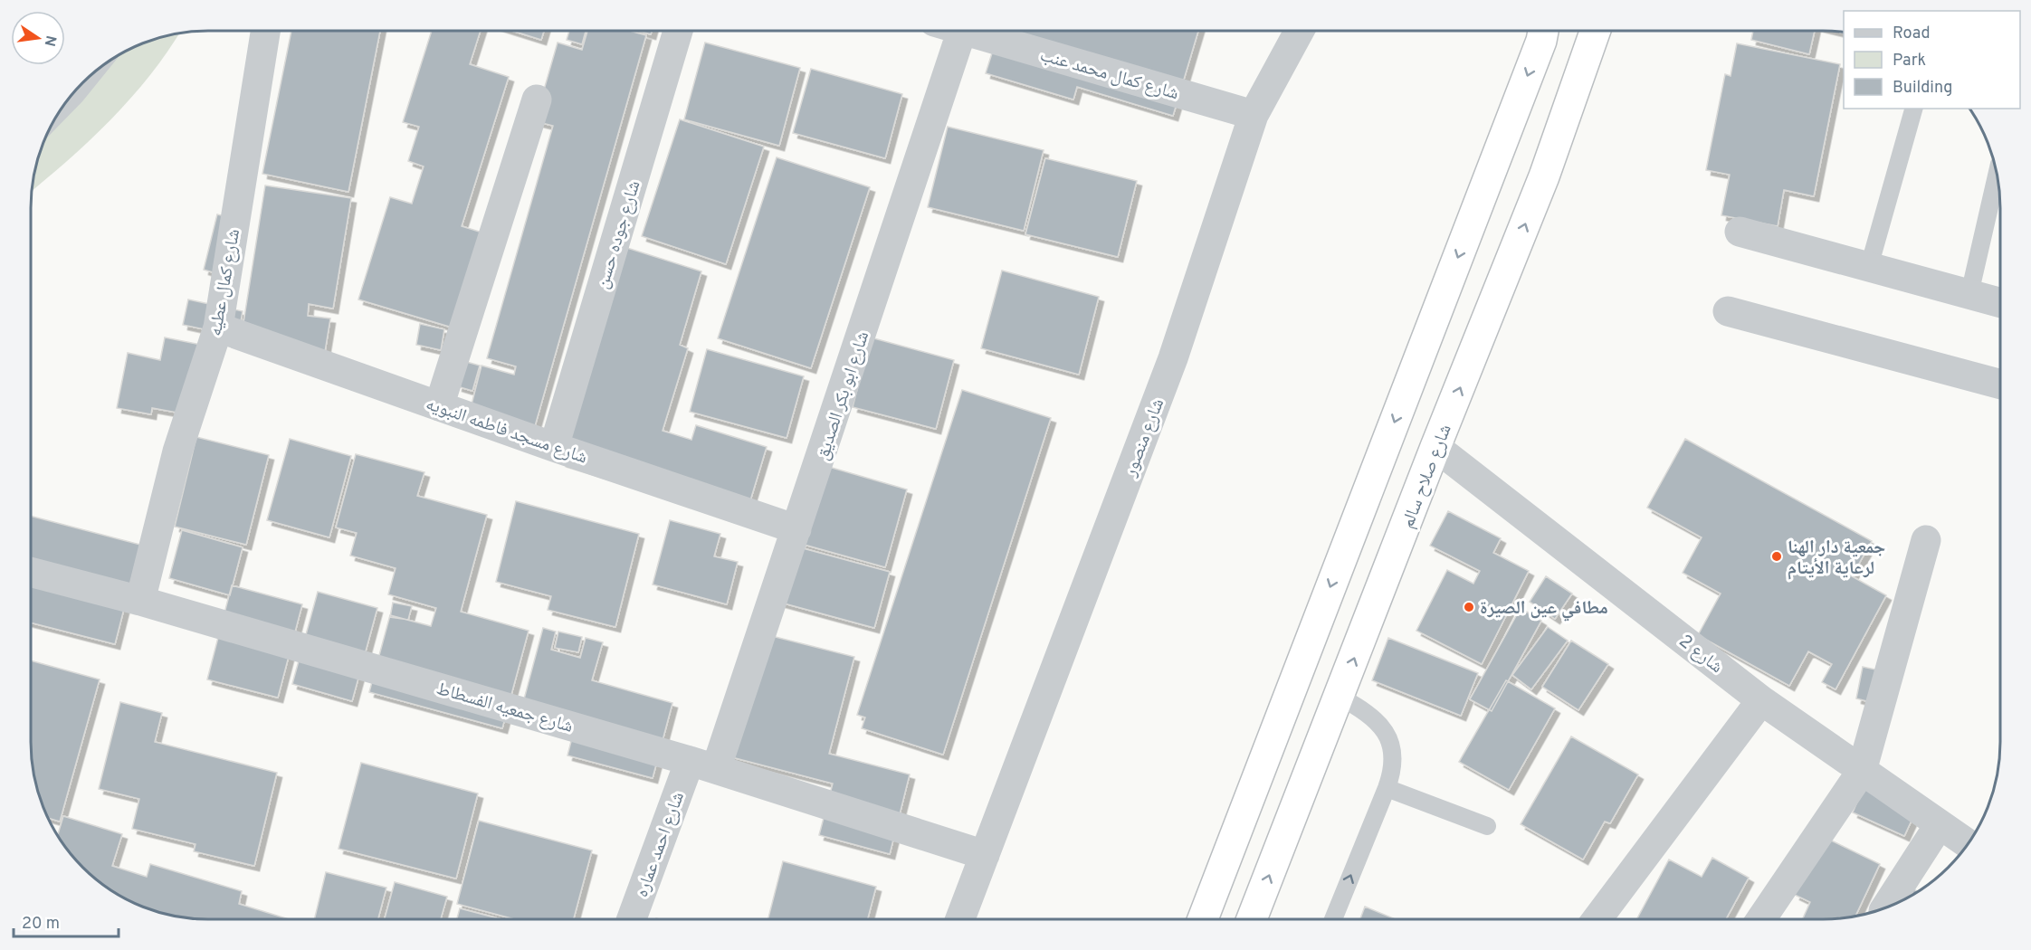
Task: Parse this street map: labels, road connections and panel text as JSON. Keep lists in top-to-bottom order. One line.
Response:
{"streets":{"highway":["شارع صلاح سالم"],"street":["شارع كمال محمد عنب","شارع جوده حسن","شارع كمال عطيه","شارع ابو بكر الصديق","شارع مسجد فاطمه النبويه","شارع منصور","شارع 2","شارع جمعيه الفسطاط","شارع احمد عماره"]},"crossings":[["شارع كمال محمد عنب","شارع منصور"],["شارع جوده حسن","شارع مسجد فاطمه النبويه"],["شارع كمال عطيه","شارع مسجد فاطمه النبويه"],["شارع كمال عطيه","شارع جمعيه الفسطاط"],["شارع ابو بكر الصديق","شارع مسجد فاطمه النبويه"],["شارع ابو بكر الصديق","شارع جمعيه الفسطاط"],["شارع ابو بكر الصديق","شارع احمد عماره"],["شارع منصور","شارع جمعيه الفسطاط"],["شارع صلاح سالم","شارع 2"],["شارع جمعيه الفسطاط","شارع احمد عماره"]],"places":["جمعية دار الهنا لرعاية الأيتام","مطافي عين الصيرة"],"legend":["Road","Park","Building"],"scale_bar":"20 m","north":"right"}
